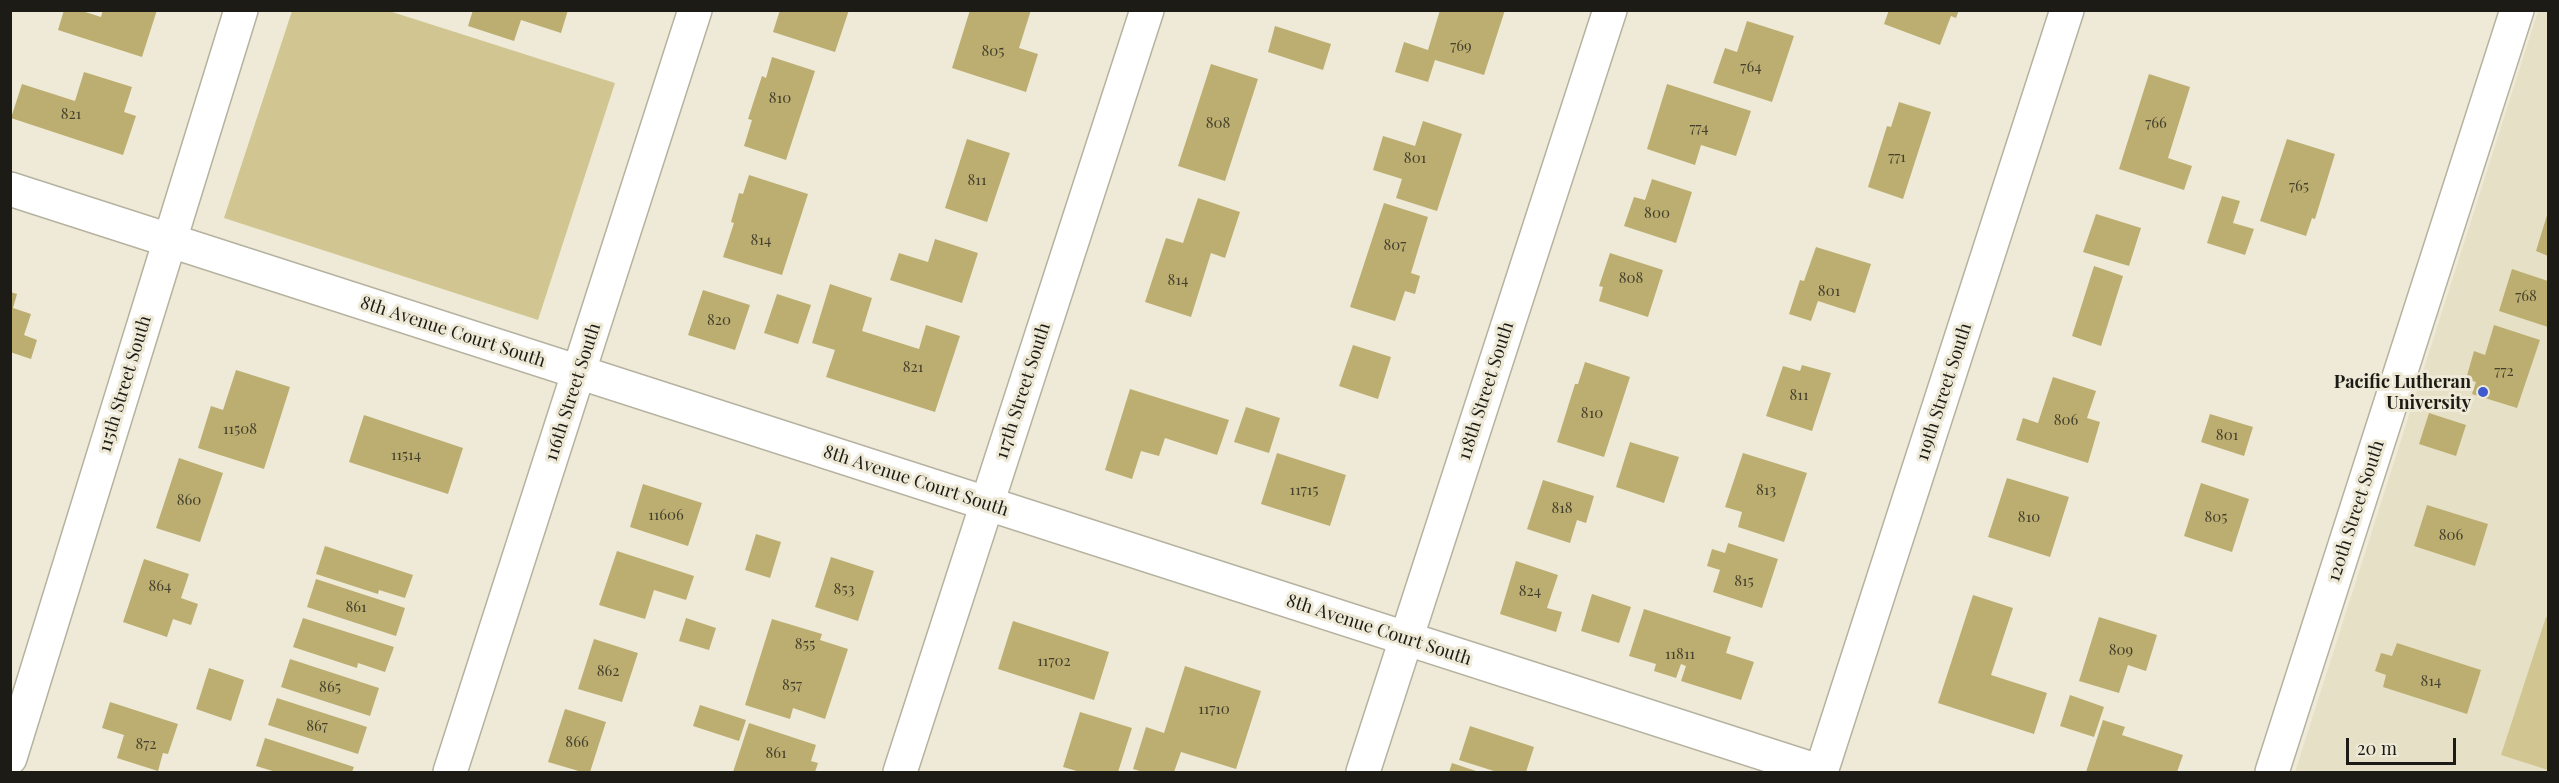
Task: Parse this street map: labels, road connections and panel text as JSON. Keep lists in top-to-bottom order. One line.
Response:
{"streets":{"street":["8th Avenue Court South","115th Street South","117th Street South","118th Street South","116th Street South","119th Street South","120th Street South"]},"crossings":[["8th Avenue Court South","115th Street South"],["8th Avenue Court South","117th Street South"],["8th Avenue Court South","118th Street South"],["8th Avenue Court South","116th Street South"],["8th Avenue Court South","119th Street South"]],"places":["Pacific Lutheran University"],"house_numbers":["769","805","764","810","821","808","766","774","771","801","811","765","800","814","807","808","814","801","768","820","821","772","811","810","806","11508","801","11514","11715","813","860","818","11606","810","805","806","815","864","853","824","861","855","809","11811","11702","862","814","857","865","11710","867","866","872","861"],"scale_bar":"20 m"}
